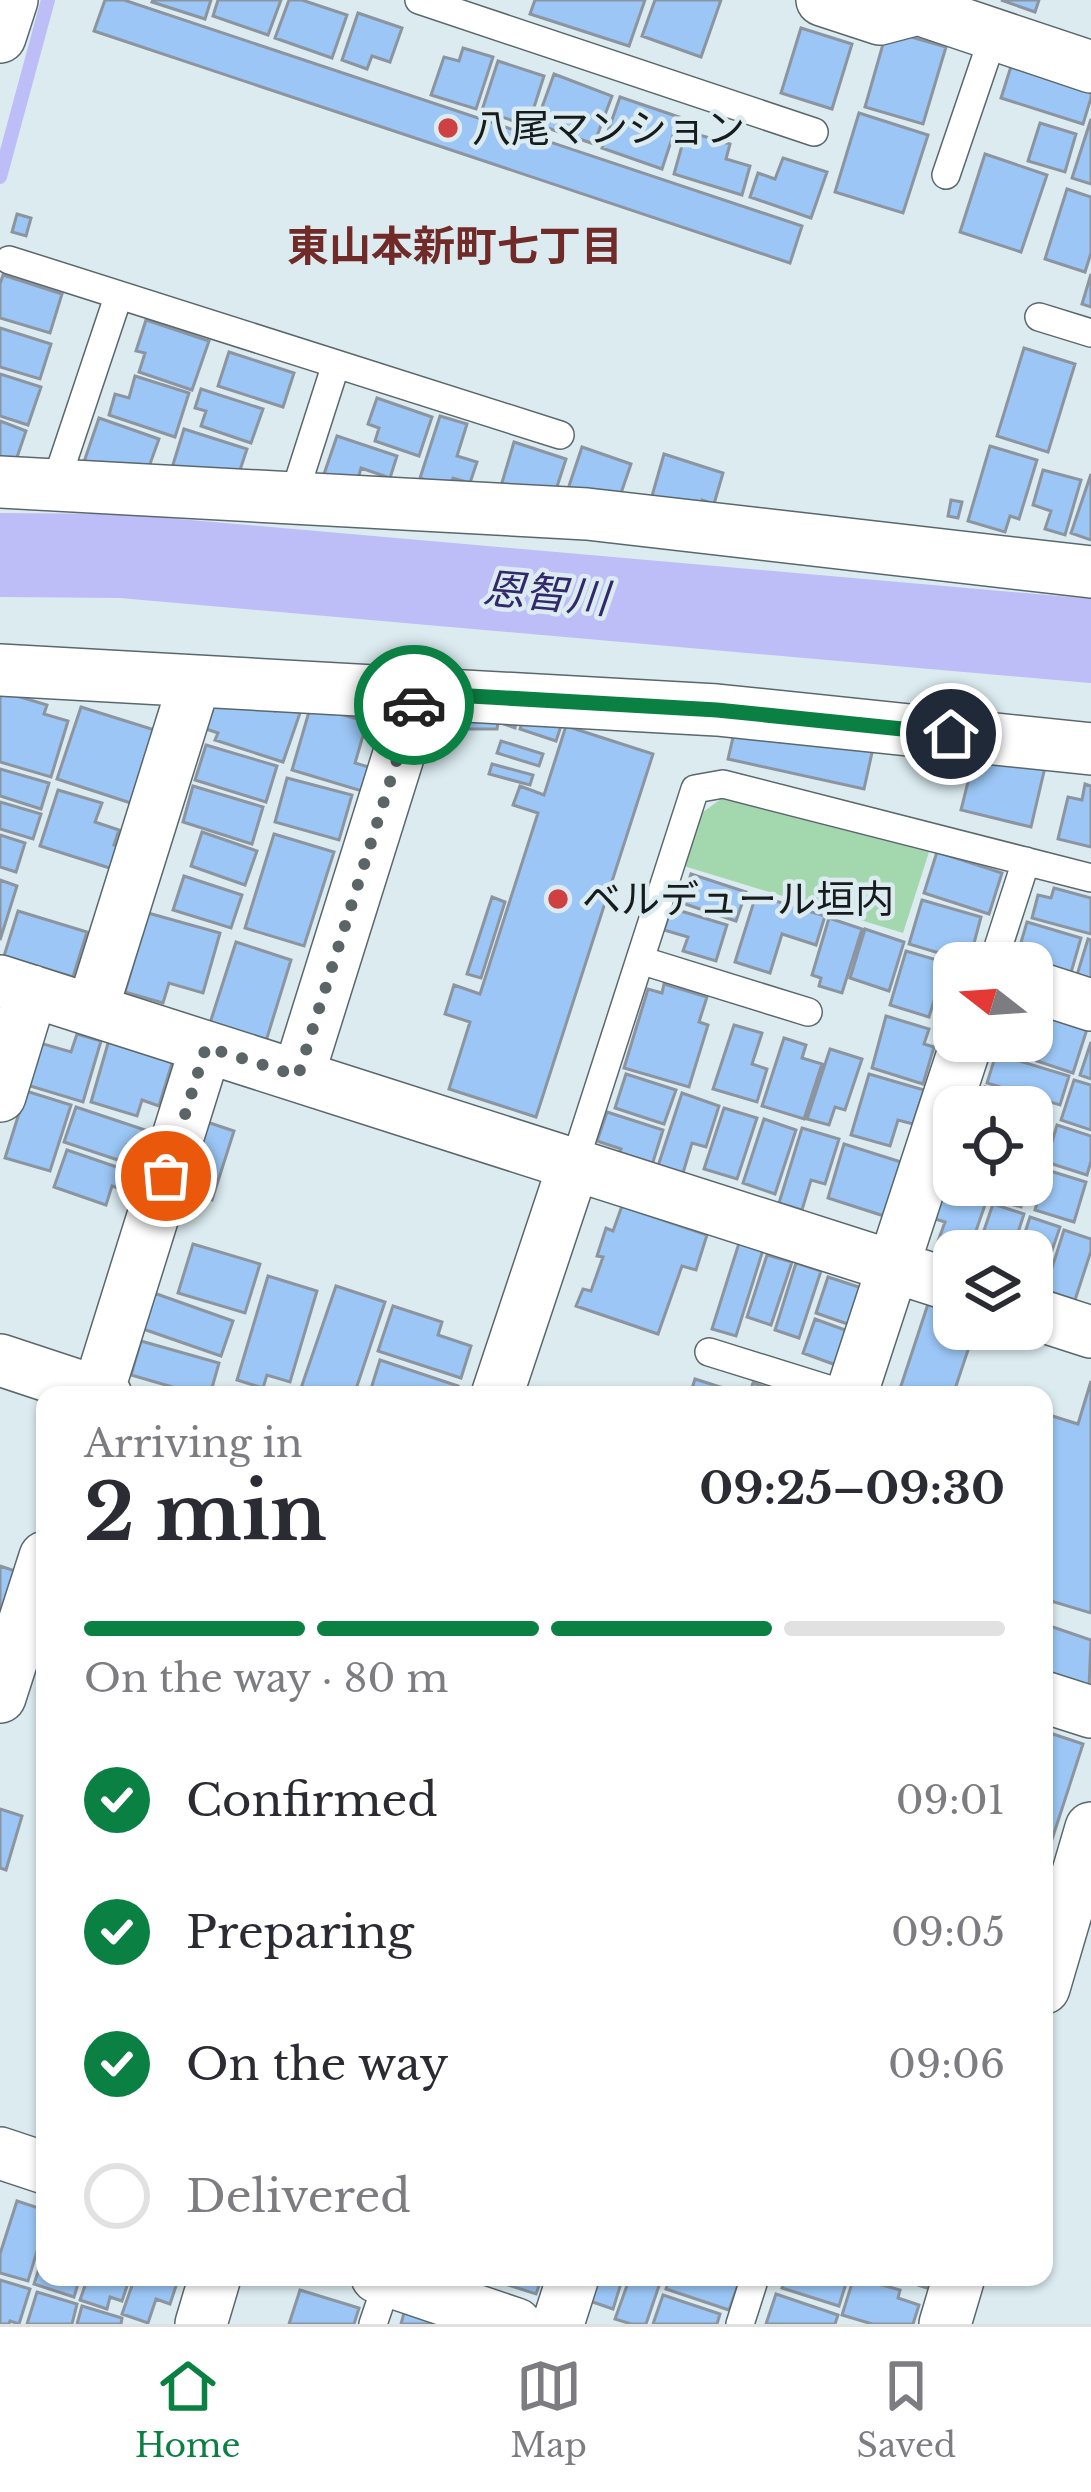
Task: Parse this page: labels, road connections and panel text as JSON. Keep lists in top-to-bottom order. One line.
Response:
{"districts":["東山本新町七丁目"],"water":["恩智川"],"places":["八尾マンション","ベルデュール垣内"],"north":"left","page":{"heading":["2 min","Arriving in","09:25–09:30"],"bar":"On the way · 80 m","list":[["Confirmed","09:01"],["Preparing","09:05"],["On the way","09:06"],"Delivered"],"tabs":["Home","Map","Saved"]}}
